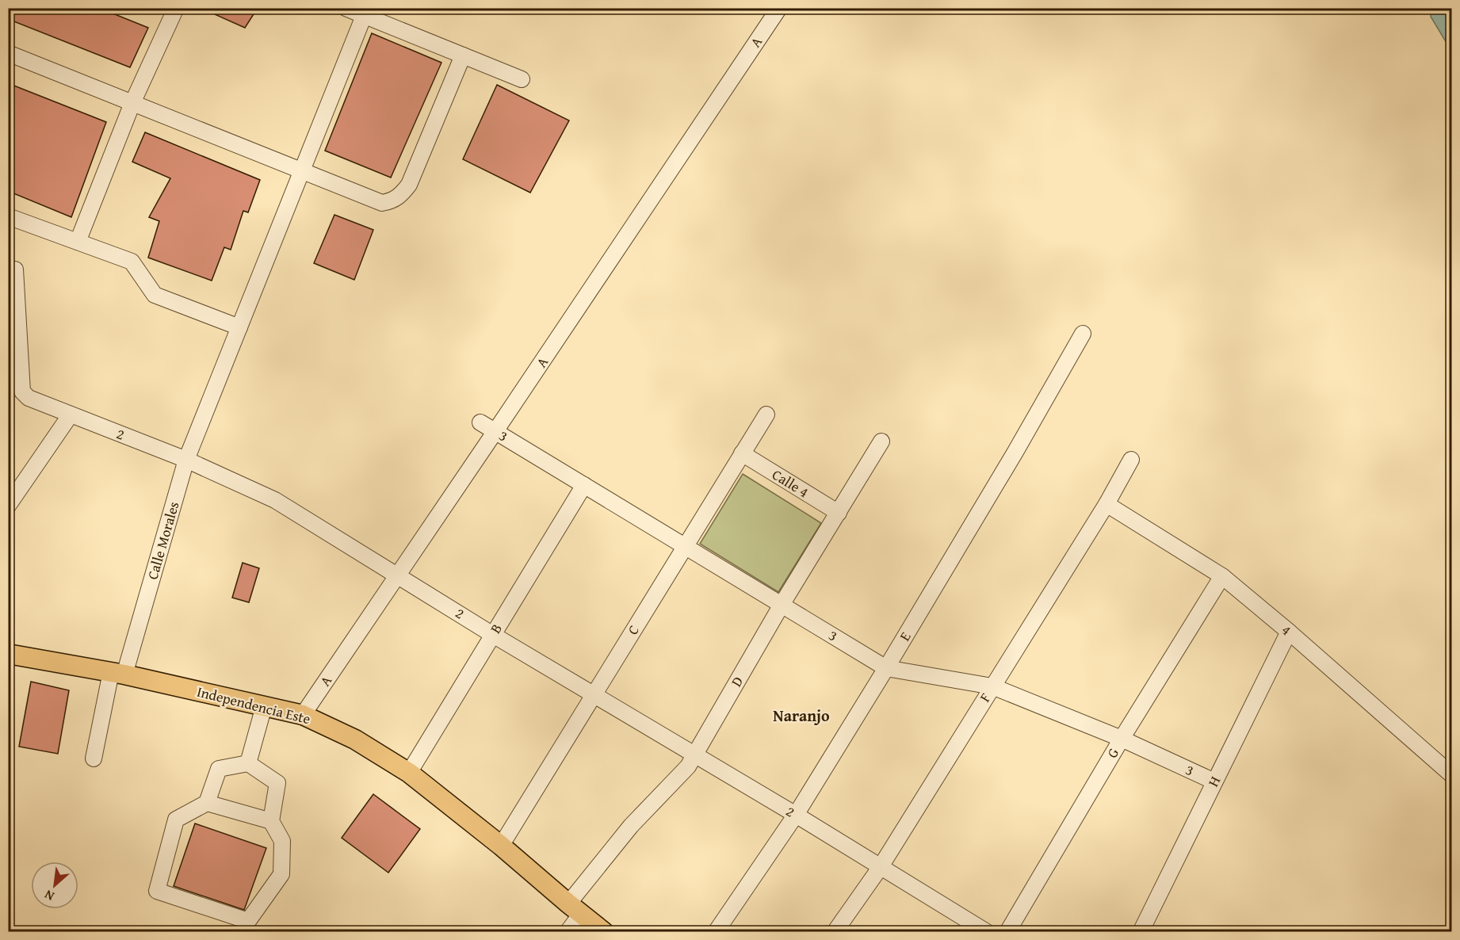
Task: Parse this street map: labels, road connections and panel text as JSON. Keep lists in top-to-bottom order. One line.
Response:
{"streets":{"main road":["Independencia Este"],"street":["A","2","3","Calle 4","Calle Morales","B","C","4","E","D","F","G","H"]},"crossings":[["A","2"],["A","3"],["A","Independencia Este"],["2","Calle Morales"],["2","B"],["2","C"],["2","E"],["2","D"],["2","F"],["3","B"],["3","C"],["3","E"],["3","D"],["3","F"],["3","G"],["3","H"],["Calle 4","C"],["Calle 4","D"],["Calle Morales","Independencia Este"],["B","Independencia Este"],["C","Independencia Este"],["4","F"],["4","G"],["4","H"],["D","Independencia Este"]],"districts":["Naranjo"],"north":"bottom left"}
